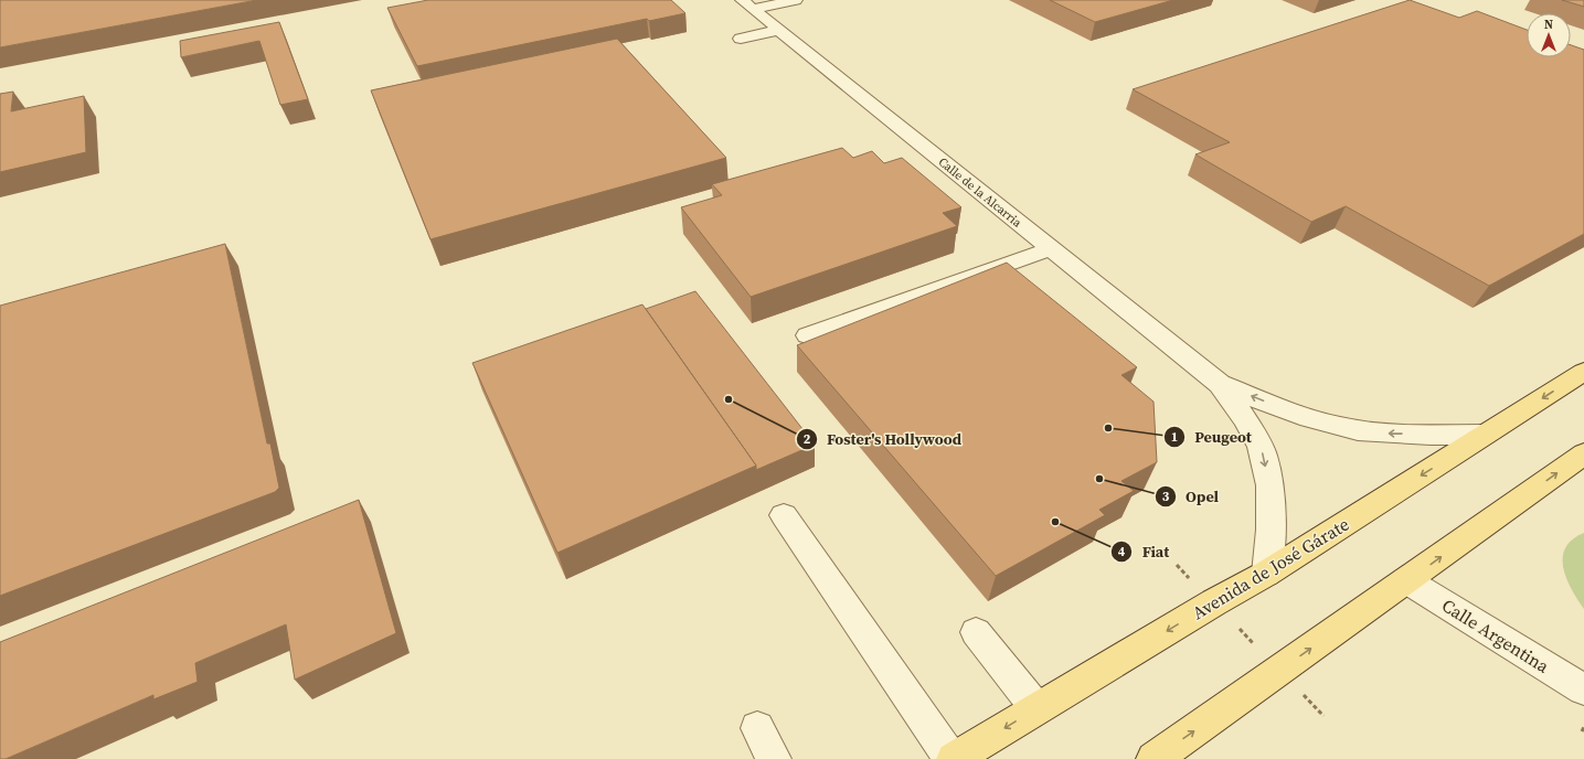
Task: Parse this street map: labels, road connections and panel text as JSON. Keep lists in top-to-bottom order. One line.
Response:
{"streets":{"main road":["Avenida de José Gárate"],"street":["Calle de la Alcarria","Calle Argentina"]},"crossings":[["Calle de la Alcarria","Avenida de José Gárate"]],"places":["Foster's Hollywood","Peugeot","Opel","Fiat"],"north":"top"}
